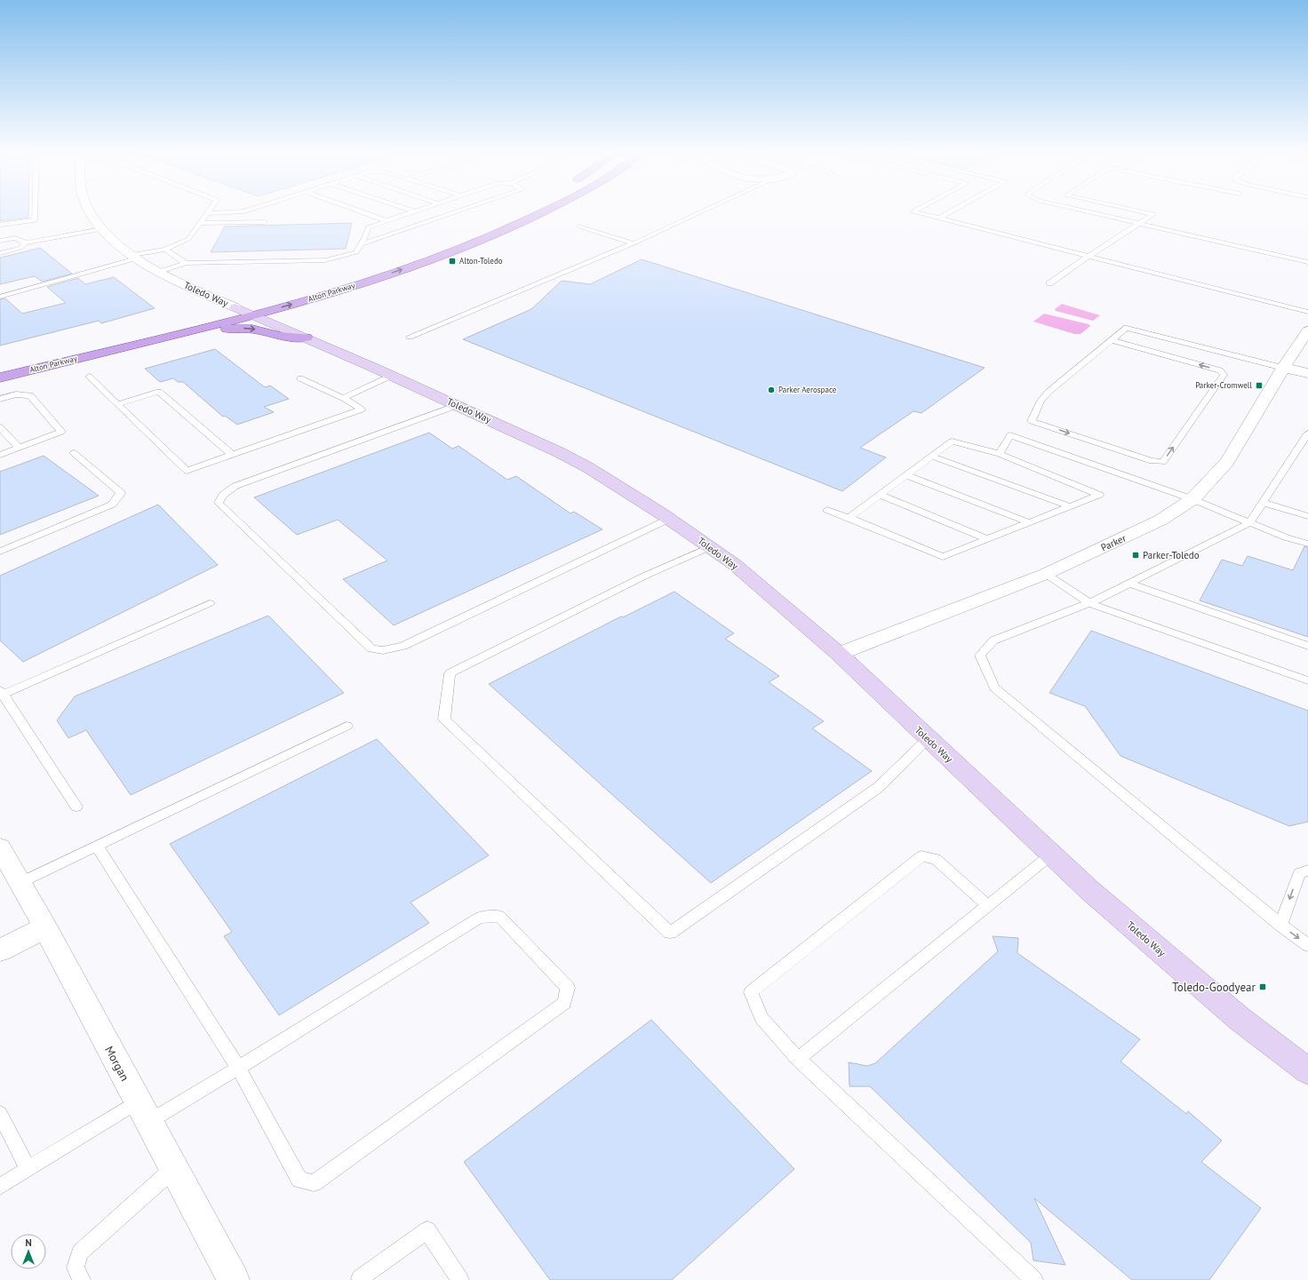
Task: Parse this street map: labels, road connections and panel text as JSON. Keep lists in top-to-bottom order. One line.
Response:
{"streets":{"main road":["Alton Parkway","Toledo Way"],"street":["Parker","Morgan"]},"crossings":[["Alton Parkway","Toledo Way"],["Toledo Way","Parker"]],"places":{"transit":["Alton-Toledo","Parker-Cromwell","Parker-Toledo","Toledo-Goodyear"],"other":["Parker Aerospace"]},"north":"top"}
